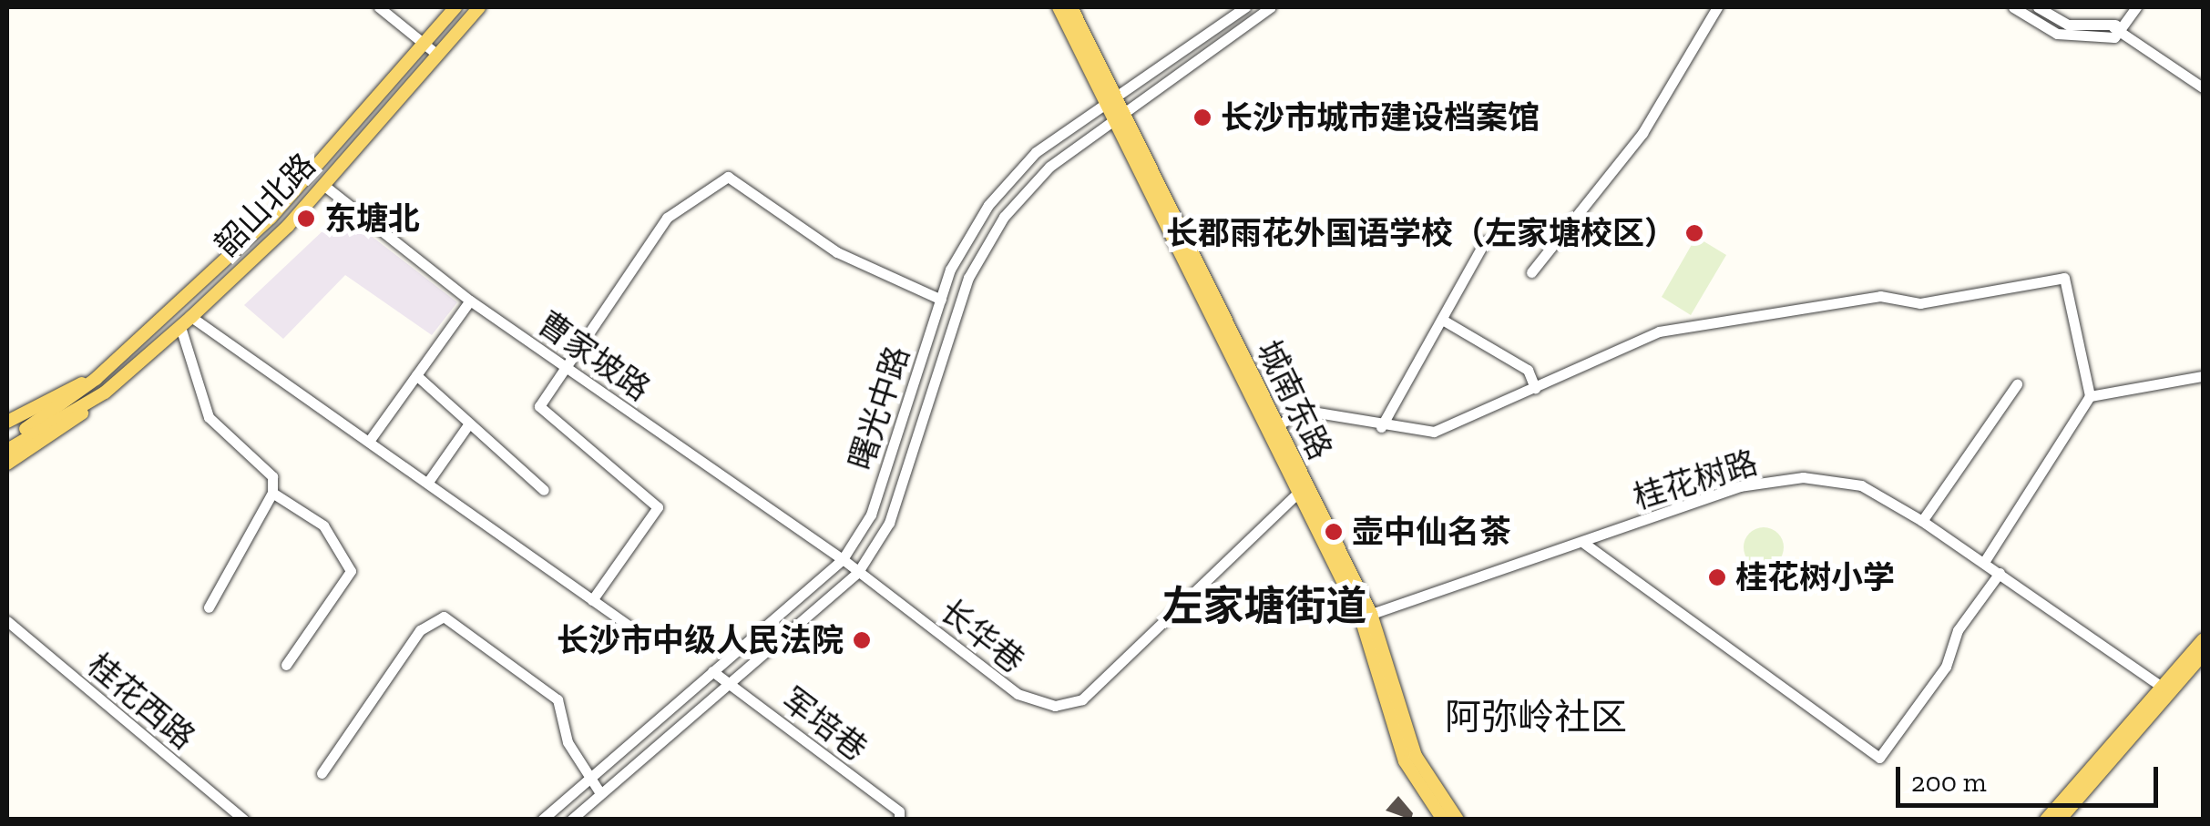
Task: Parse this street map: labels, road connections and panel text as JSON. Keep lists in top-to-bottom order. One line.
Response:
{"streets":{"main road":["韶山北路","城南东路"],"street":["曹家坡路","曙光中路","桂花树路","长华巷","桂花西路","军培巷"]},"crossings":[["韶山北路","曹家坡路"],["曹家坡路","曙光中路"],["曹家坡路","长华巷"],["城南东路","曙光中路"],["城南东路","桂花树路"],["城南东路","长华巷"],["曙光中路","长华巷"],["曙光中路","军培巷"]],"districts":["左家塘街道","阿弥岭社区"],"places":["长沙市城市建设档案馆","东塘北","长郡雨花外国语学校（左家塘校区）","壶中仙名茶","桂花树小学","长沙市中级人民法院"],"scale_bar":"200 m"}
